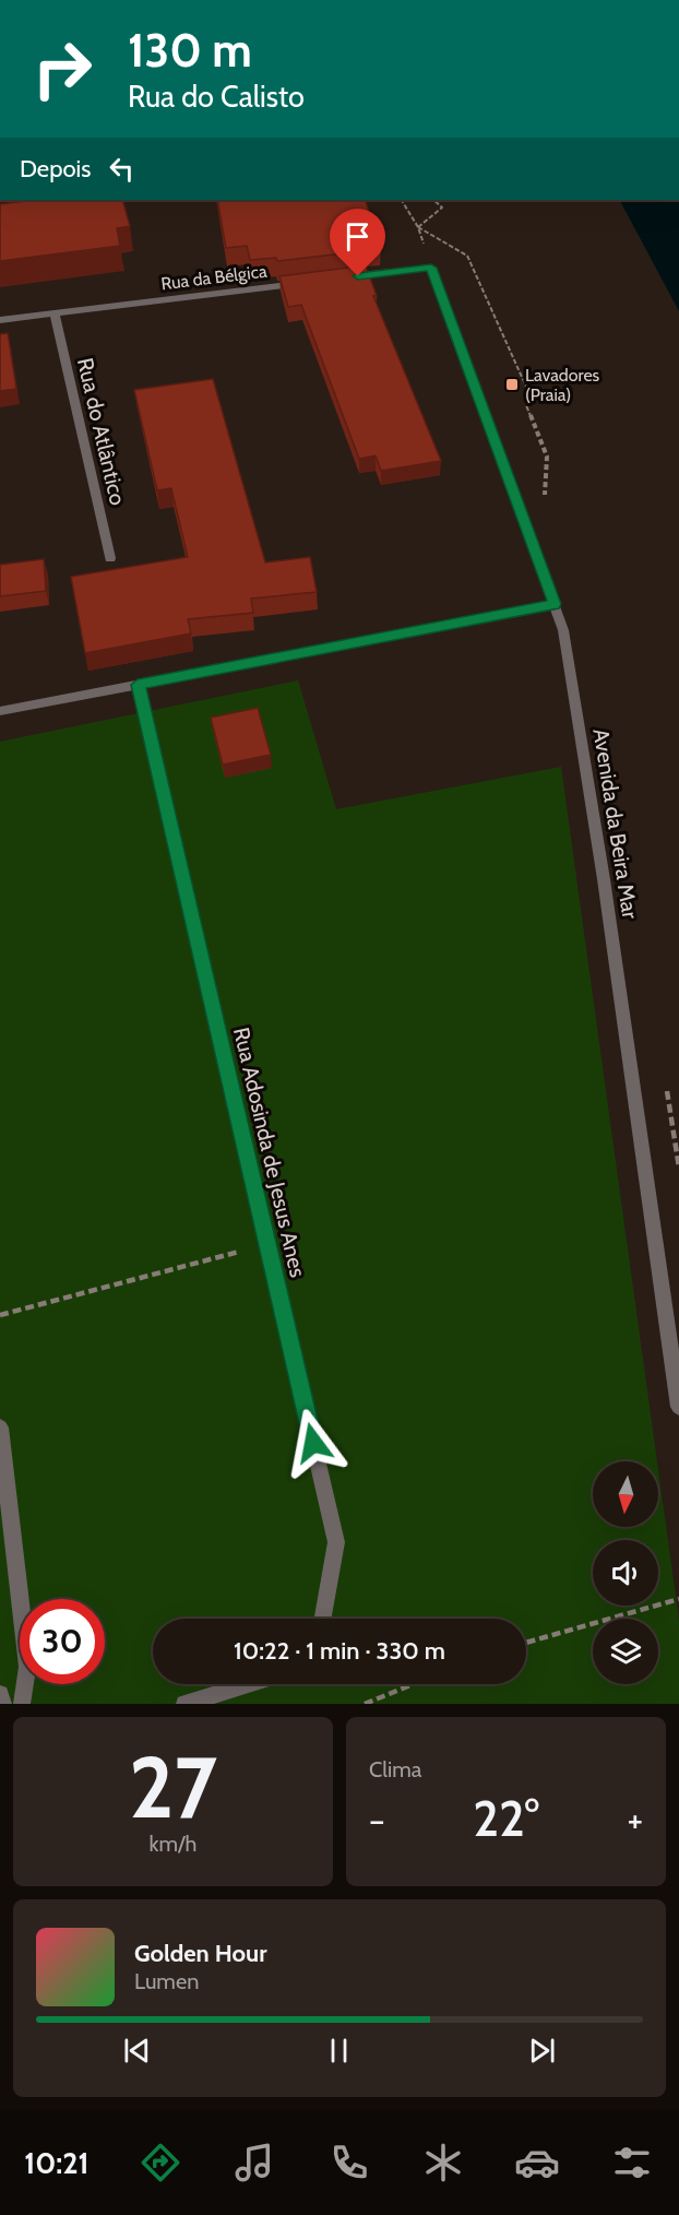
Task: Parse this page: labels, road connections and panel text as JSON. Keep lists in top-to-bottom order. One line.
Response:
{"streets":{"street":["Rua da Bélgica","Rua do Atlântico","Avenida da Beira Mar","Rua Adosinda de Jesus Anes"]},"crossings":[["Rua da Bélgica","Rua do Atlântico"]],"places":{"transit":["Lavadores (Praia)"]},"north":"bottom","page":{"turn":["130 m","Rua do Calisto"],"then":"Depois","limit":"30","trip":"10:22 · 1 min · 330 m","tile":[["27","km/h"],"Clima"],"heat":["−","22°","+"],"song":["Golden Hour","Lumen"],"tabs":"10:21"}}
